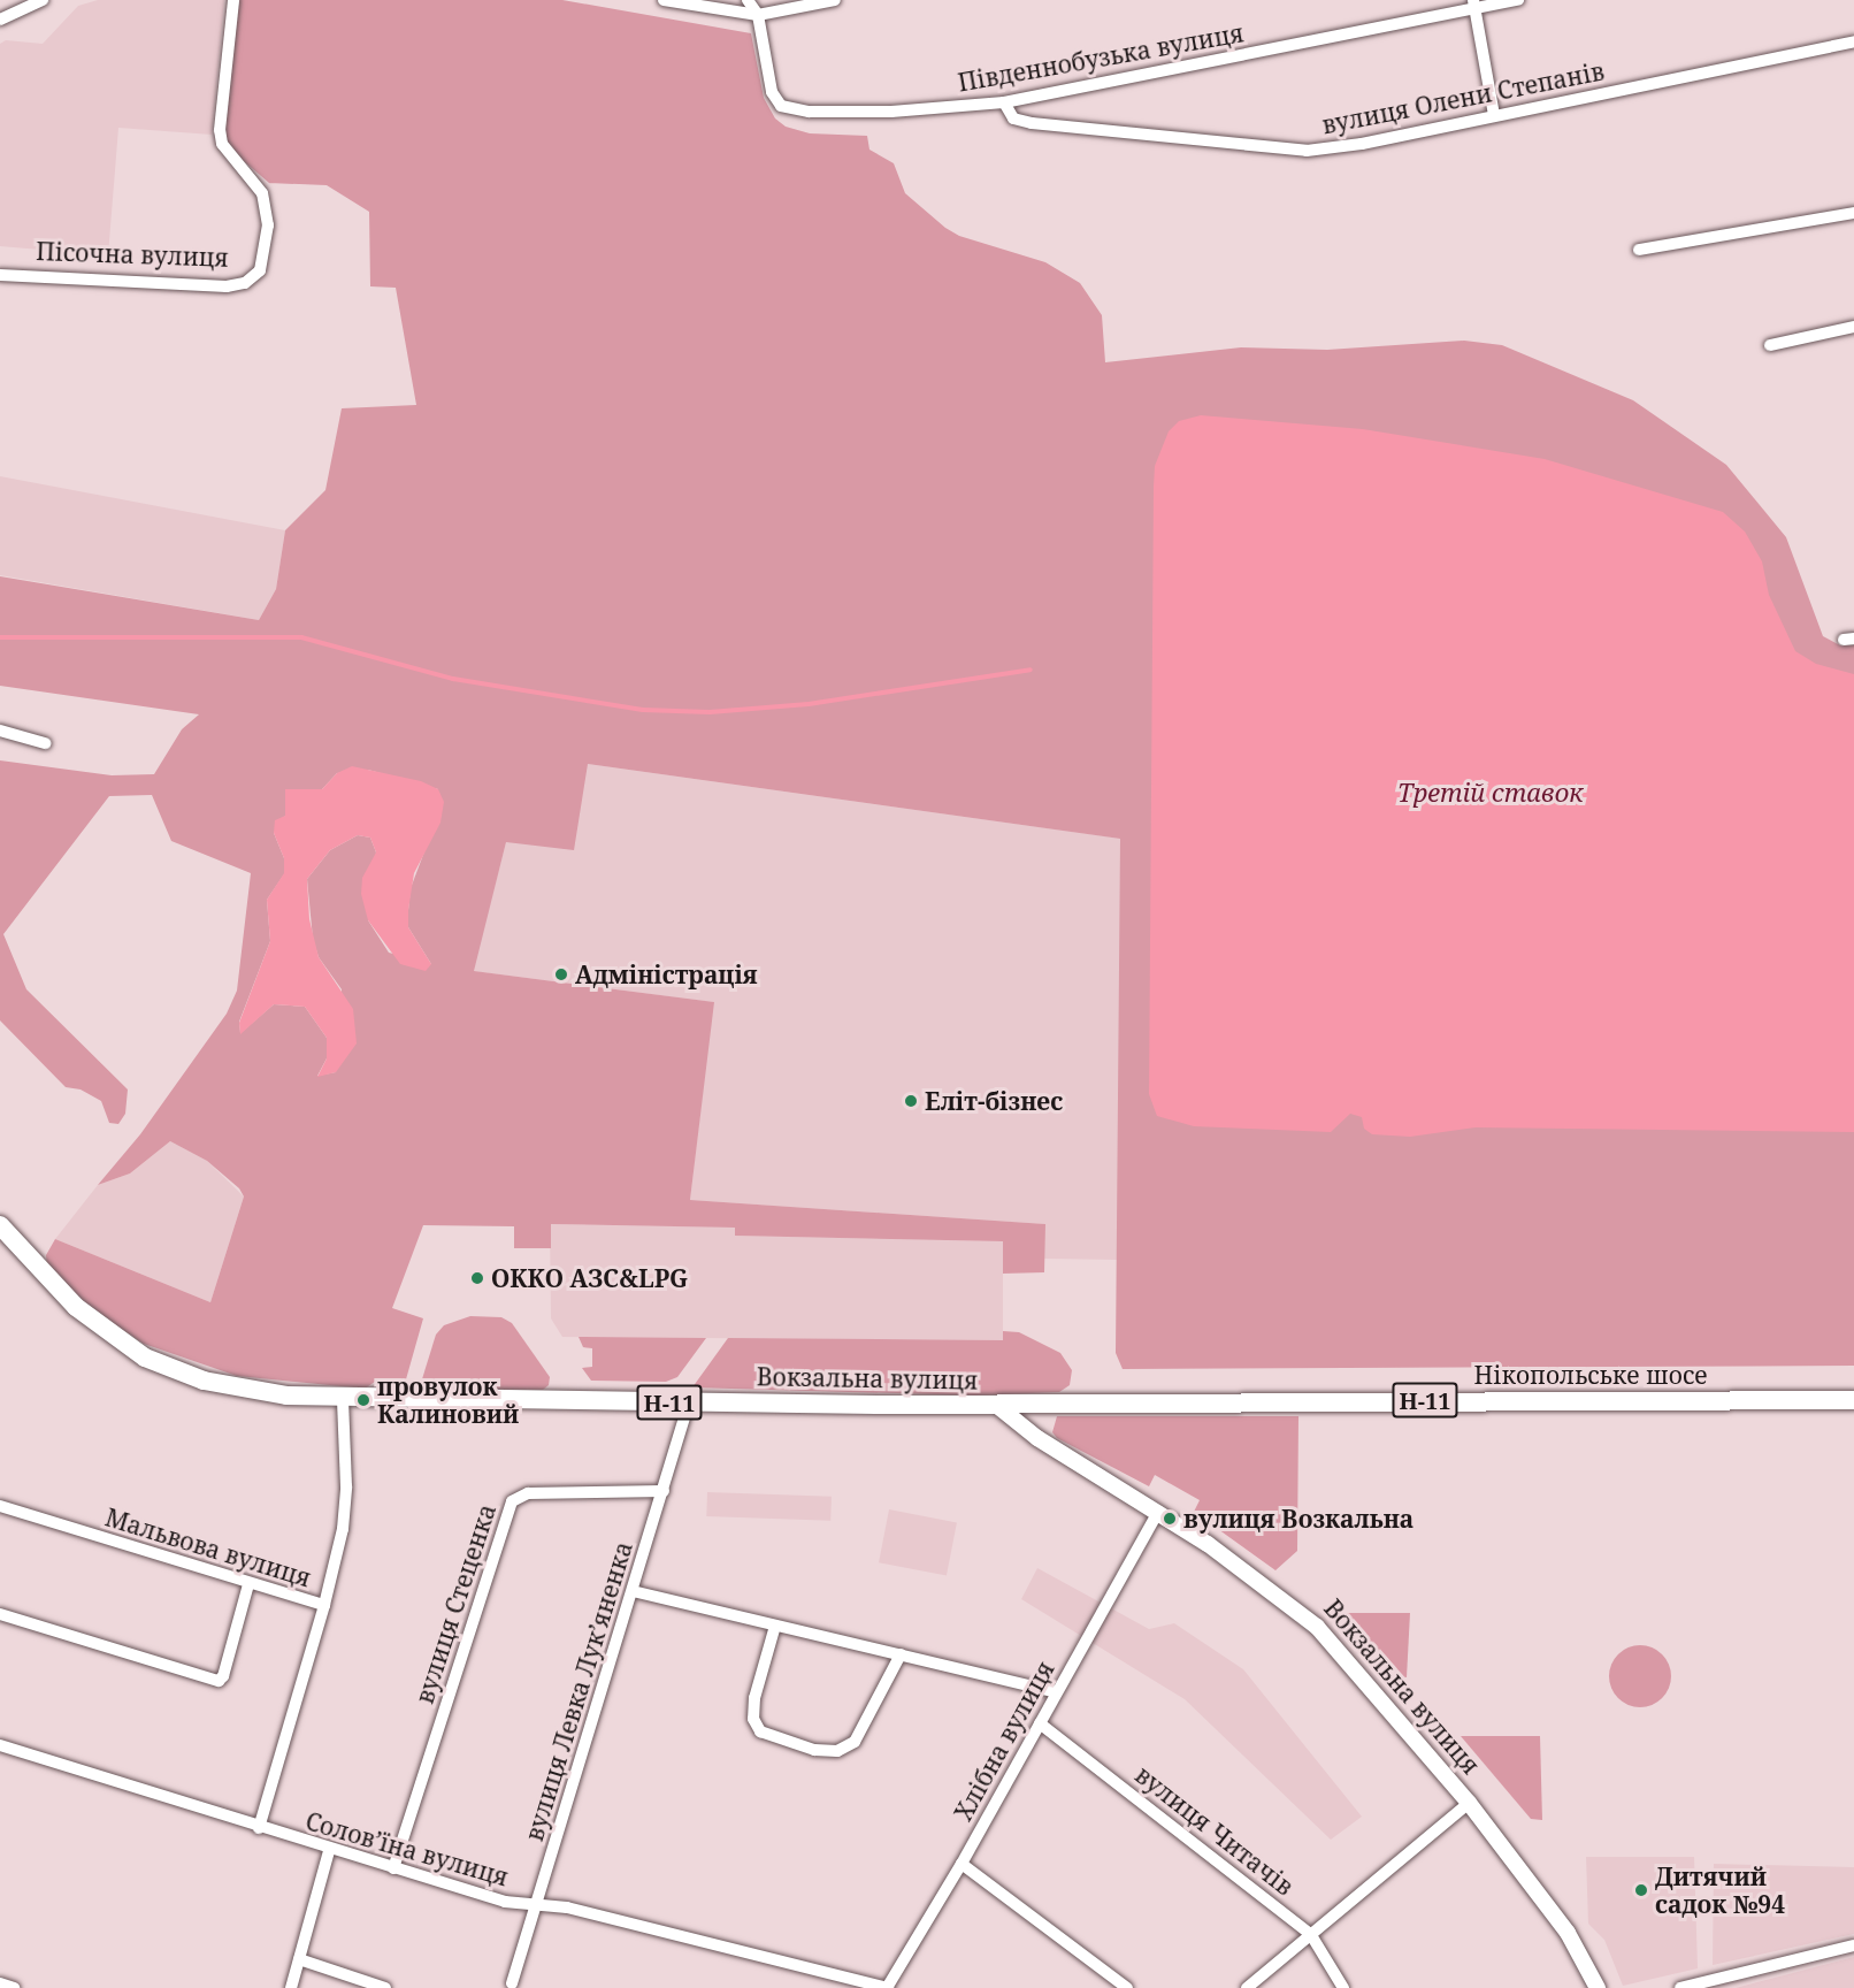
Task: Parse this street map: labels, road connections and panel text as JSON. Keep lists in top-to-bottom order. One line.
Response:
{"streets":{"main road":["Нікопольське шосе","Вокзальна вулиця","Н-11"],"street":["Південнобузька вулиця","вулиця Олени Степанів","Пісочна вулиця","Мальвова вулиця","вулиця Стеценка","вулиця Левка Лукʼяненка","Хлібна вулиця","вулиця Читачів","Соловʼїна вулиця"]},"crossings":[["Південнобузька вулиця","вулиця Олени Степанів"],["Нікопольське шосе","Вокзальна вулиця"],["Вокзальна вулиця","Н-11"],["Вокзальна вулиця","Мальвова вулиця"],["Вокзальна вулиця","вулиця Левка Лукʼяненка"],["Вокзальна вулиця","Хлібна вулиця"],["Н-11","Мальвова вулиця"],["вулиця Стеценка","вулиця Левка Лукʼяненка"],["вулиця Стеценка","Соловʼїна вулиця"],["вулиця Левка Лукʼяненка","Соловʼїна вулиця"],["Хлібна вулиця","вулиця Читачів"],["Хлібна вулиця","Соловʼїна вулиця"]],"water":["Третій ставок"],"places":["Адміністрація","Еліт-бізнес","ОККО АЗС&LPG","провулок Калиновий","вулиця Возкальна","Дитячий садок №94"]}
